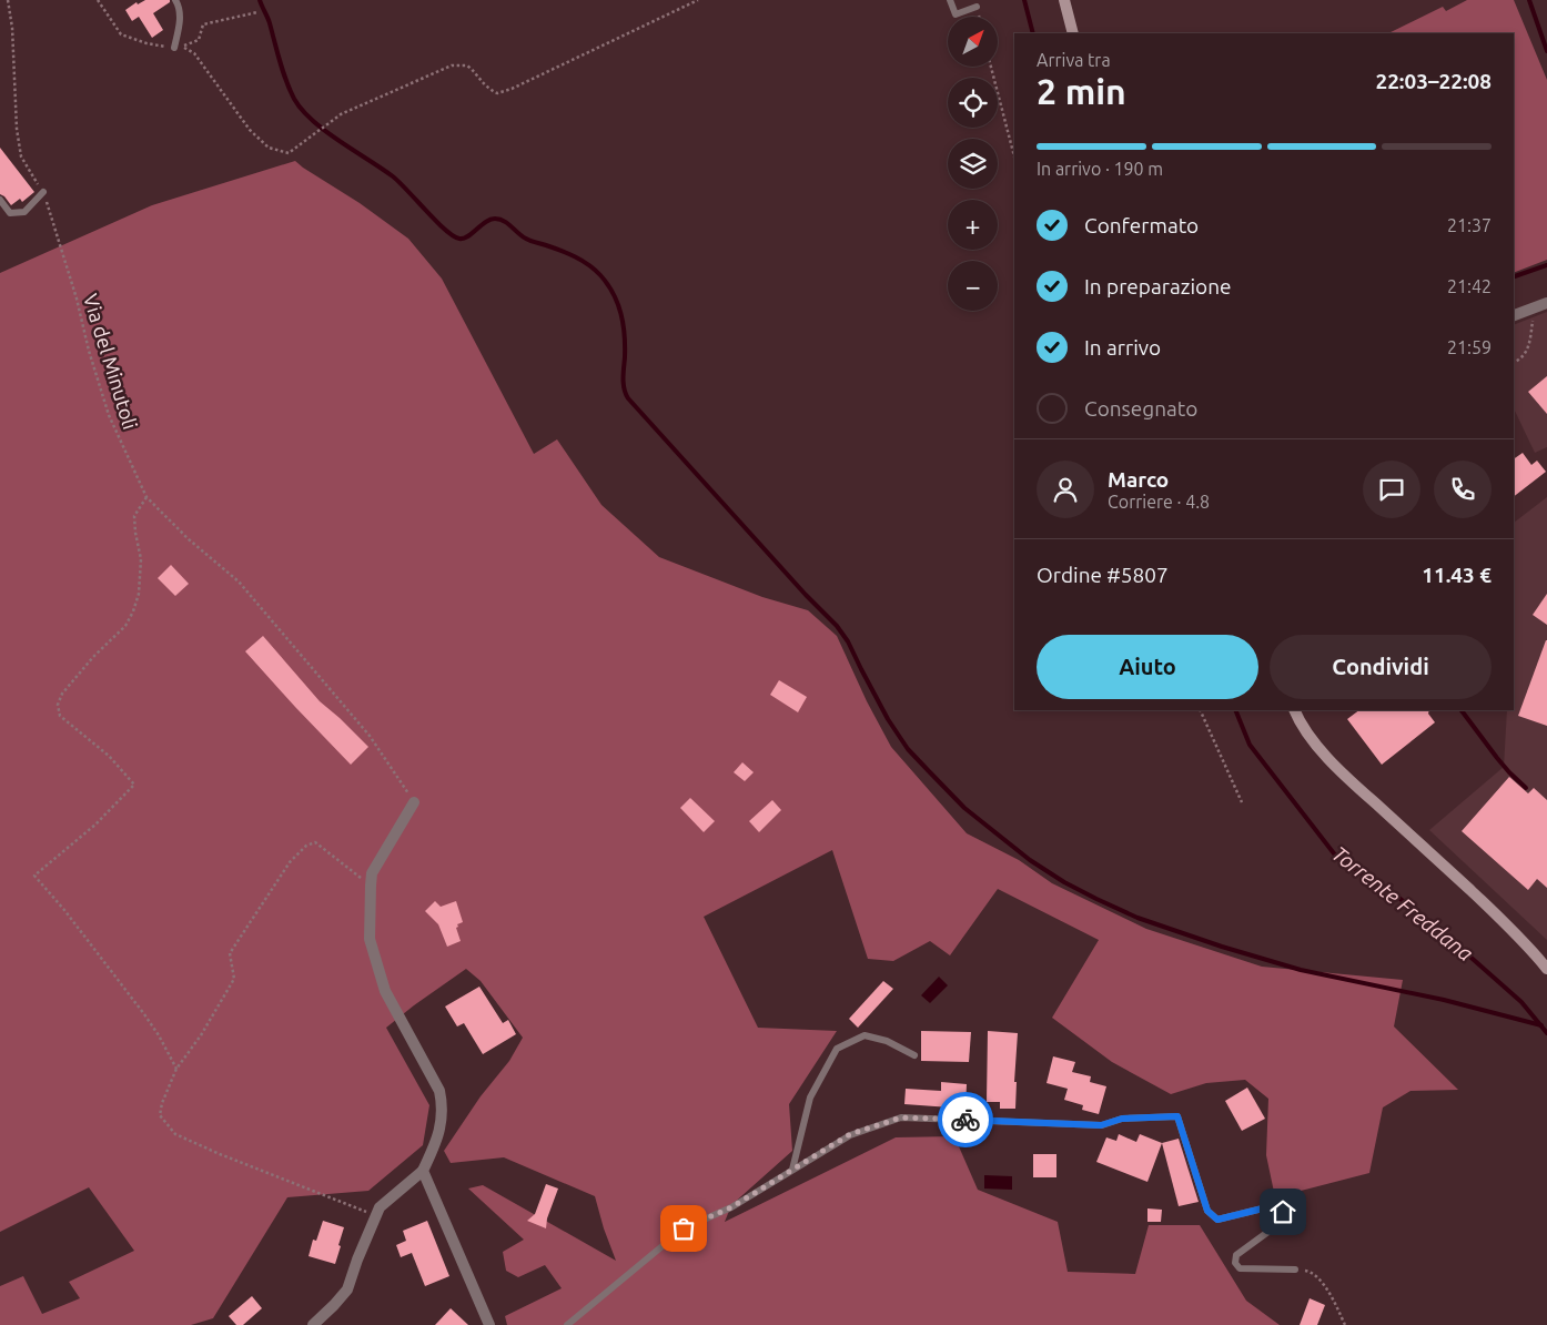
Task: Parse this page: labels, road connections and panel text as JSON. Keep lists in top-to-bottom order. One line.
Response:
{"streets":{"path":["Via del Minutoli"]},"water":["Torrente Freddana"],"north":"top right","page":{"map_buttons":["+","−"],"heading":["2 min","Arriva tra","22:03–22:08"],"panel":["Marco","Corriere · 4.8","Ordine #5807","11.43 €"],"bar":"In arrivo · 190 m","list":[["Confermato","21:37"],["In preparazione","21:42"],["In arrivo","21:59"],"Consegnato"],"buttons":["Aiuto","Condividi"]}}
